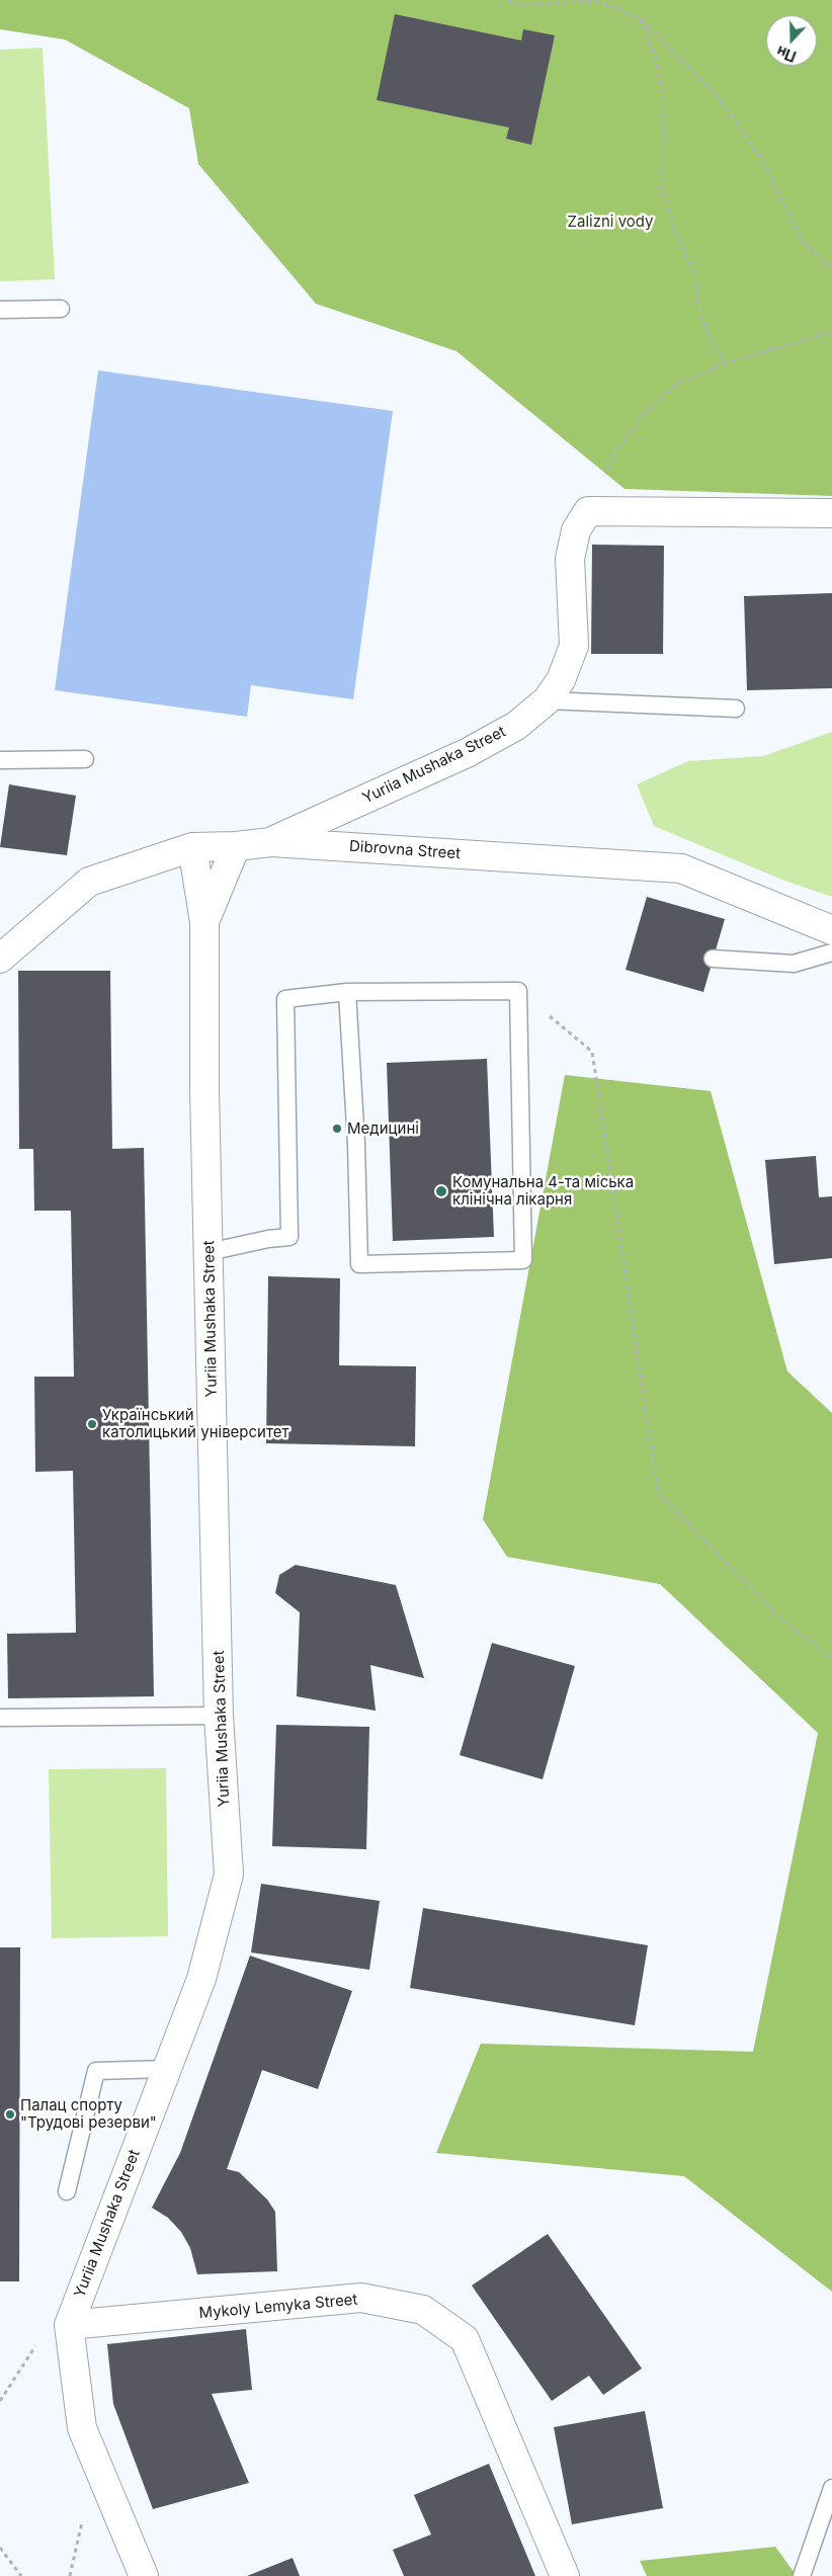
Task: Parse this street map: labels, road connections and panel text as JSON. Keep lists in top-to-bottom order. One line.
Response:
{"streets":{"street":["Yuriia Mushaka Street","Dibrovna Street","Mykoly Lemyka Street"]},"crossings":[["Yuriia Mushaka Street","Dibrovna Street"],["Yuriia Mushaka Street","Mykoly Lemyka Street"]],"parks":["Zalizni vody"],"places":["Медицині","Комунальна 4-та міська клінічна лікарня","Український католицький університет","Палац спорту \"Трудові резерви\""],"north":"bottom"}
